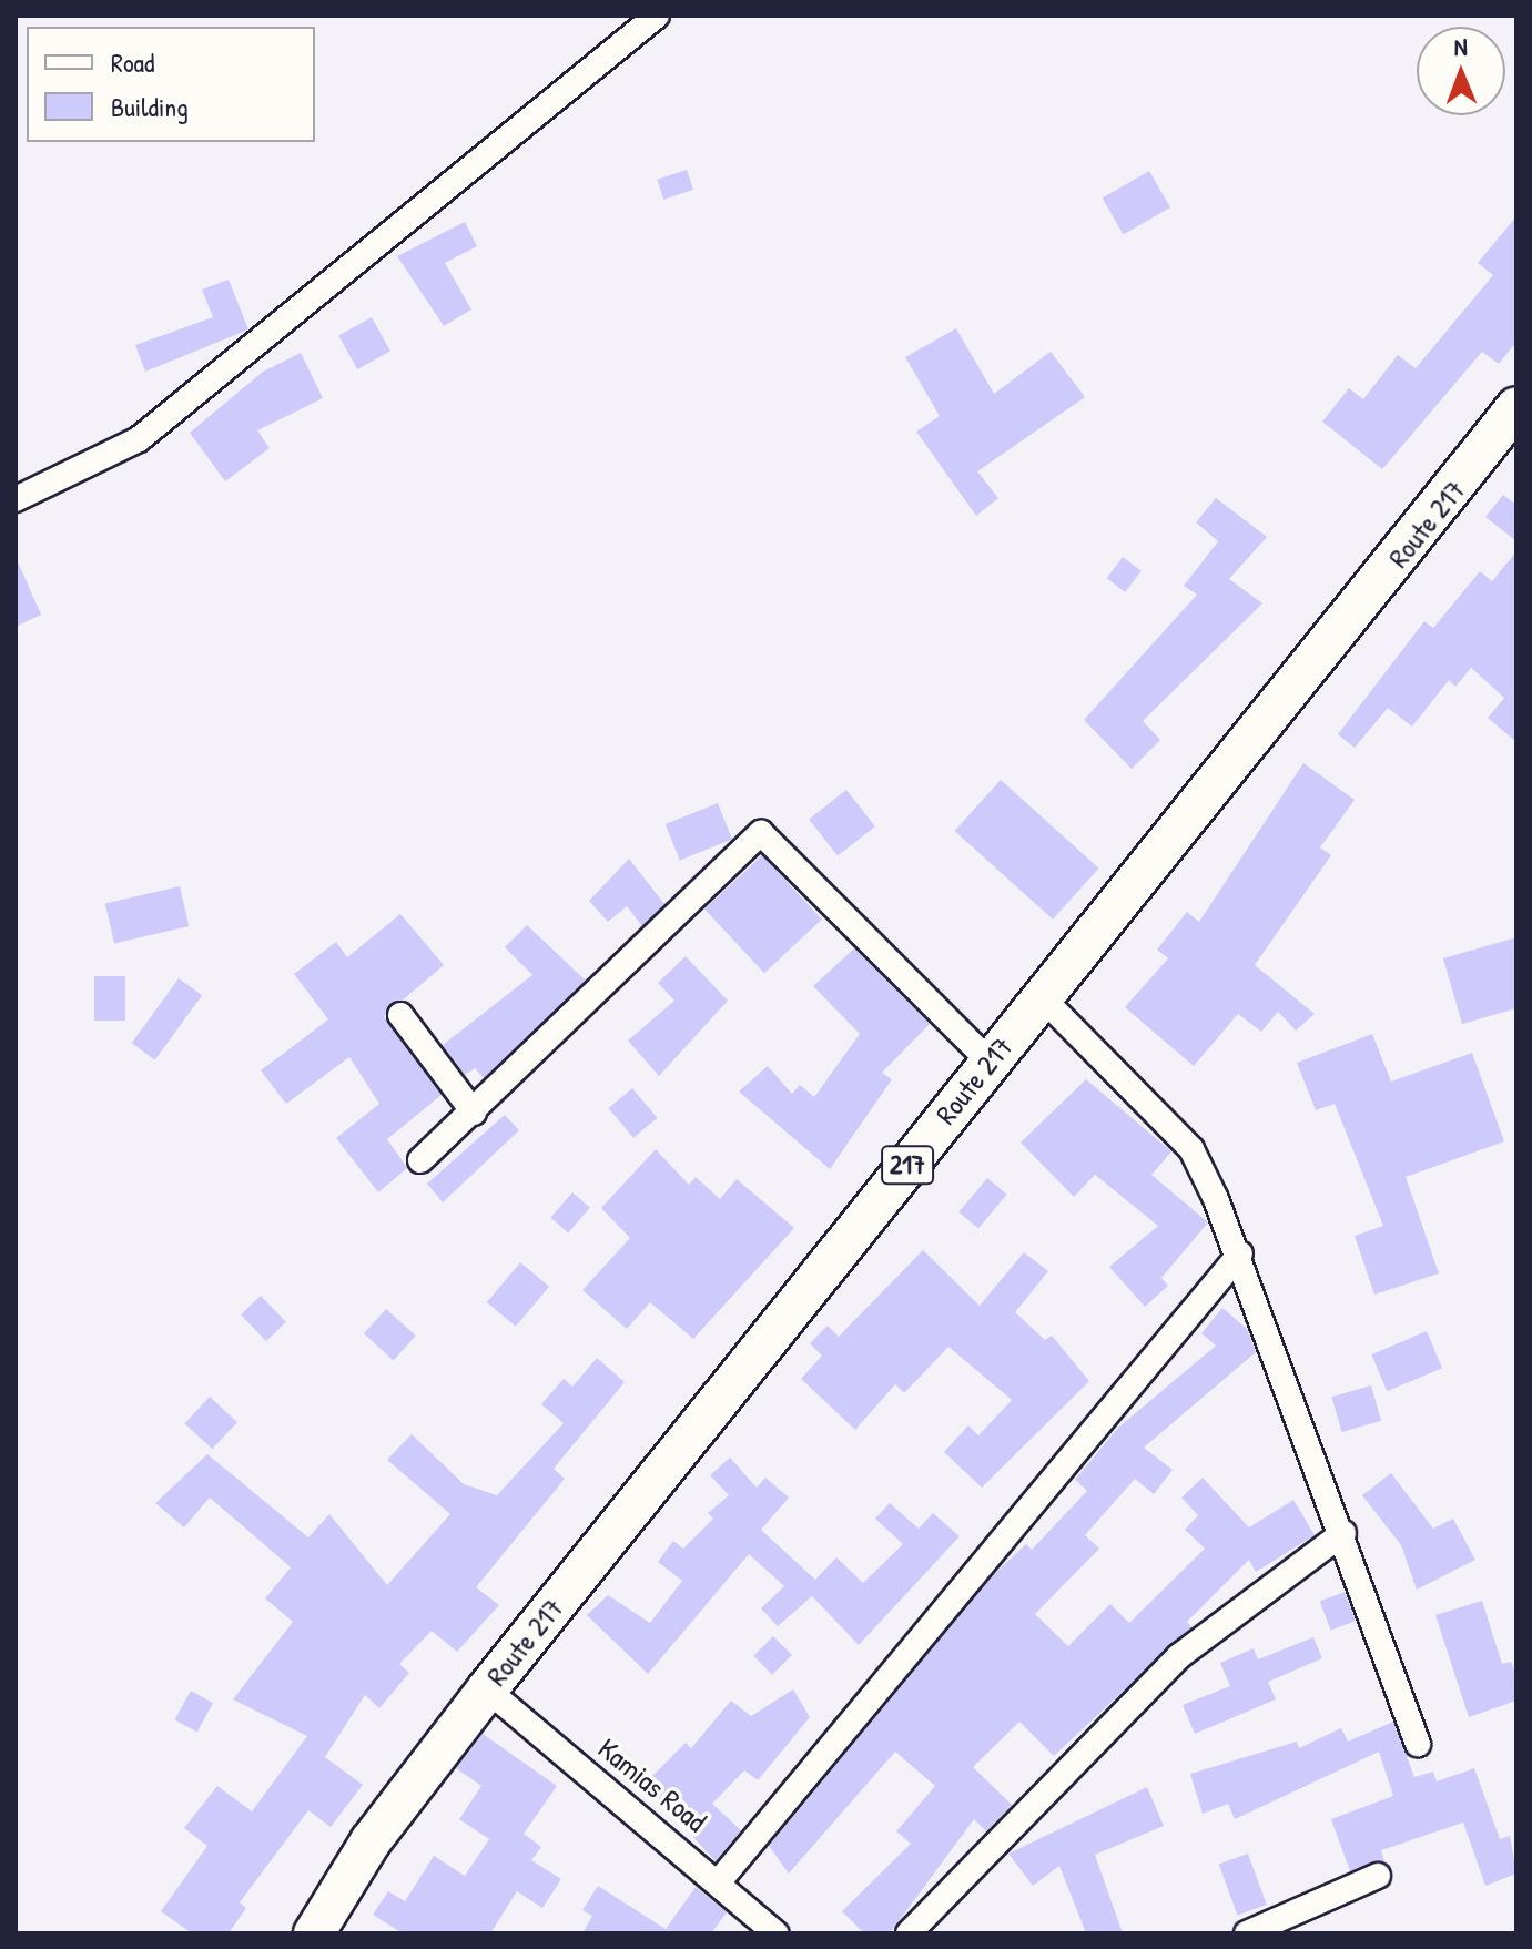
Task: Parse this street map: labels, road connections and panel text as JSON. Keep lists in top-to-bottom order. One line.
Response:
{"streets":{"main road":["Route 217","217"],"street":["Kamias Road"]},"crossings":[["Route 217","Kamias Road"]],"legend":["Road","Building"],"north":"top"}
